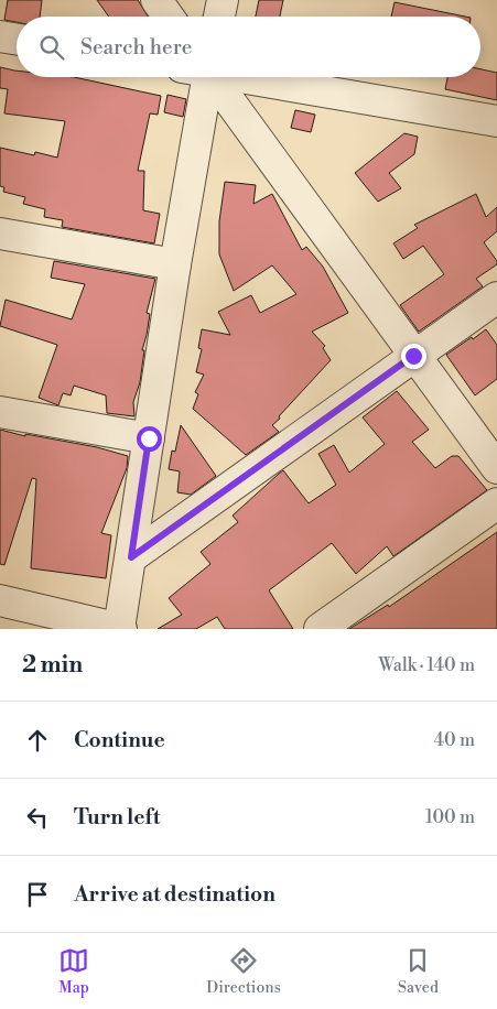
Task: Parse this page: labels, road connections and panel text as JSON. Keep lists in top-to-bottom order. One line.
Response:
{"page":{"search":"Search here","heading":["2 min","Walk · 140 m"],"list":[["Continue","40 m"],["Turn left","100 m"],"Arrive at destination"],"nav":["Map","Directions","Saved"]}}
